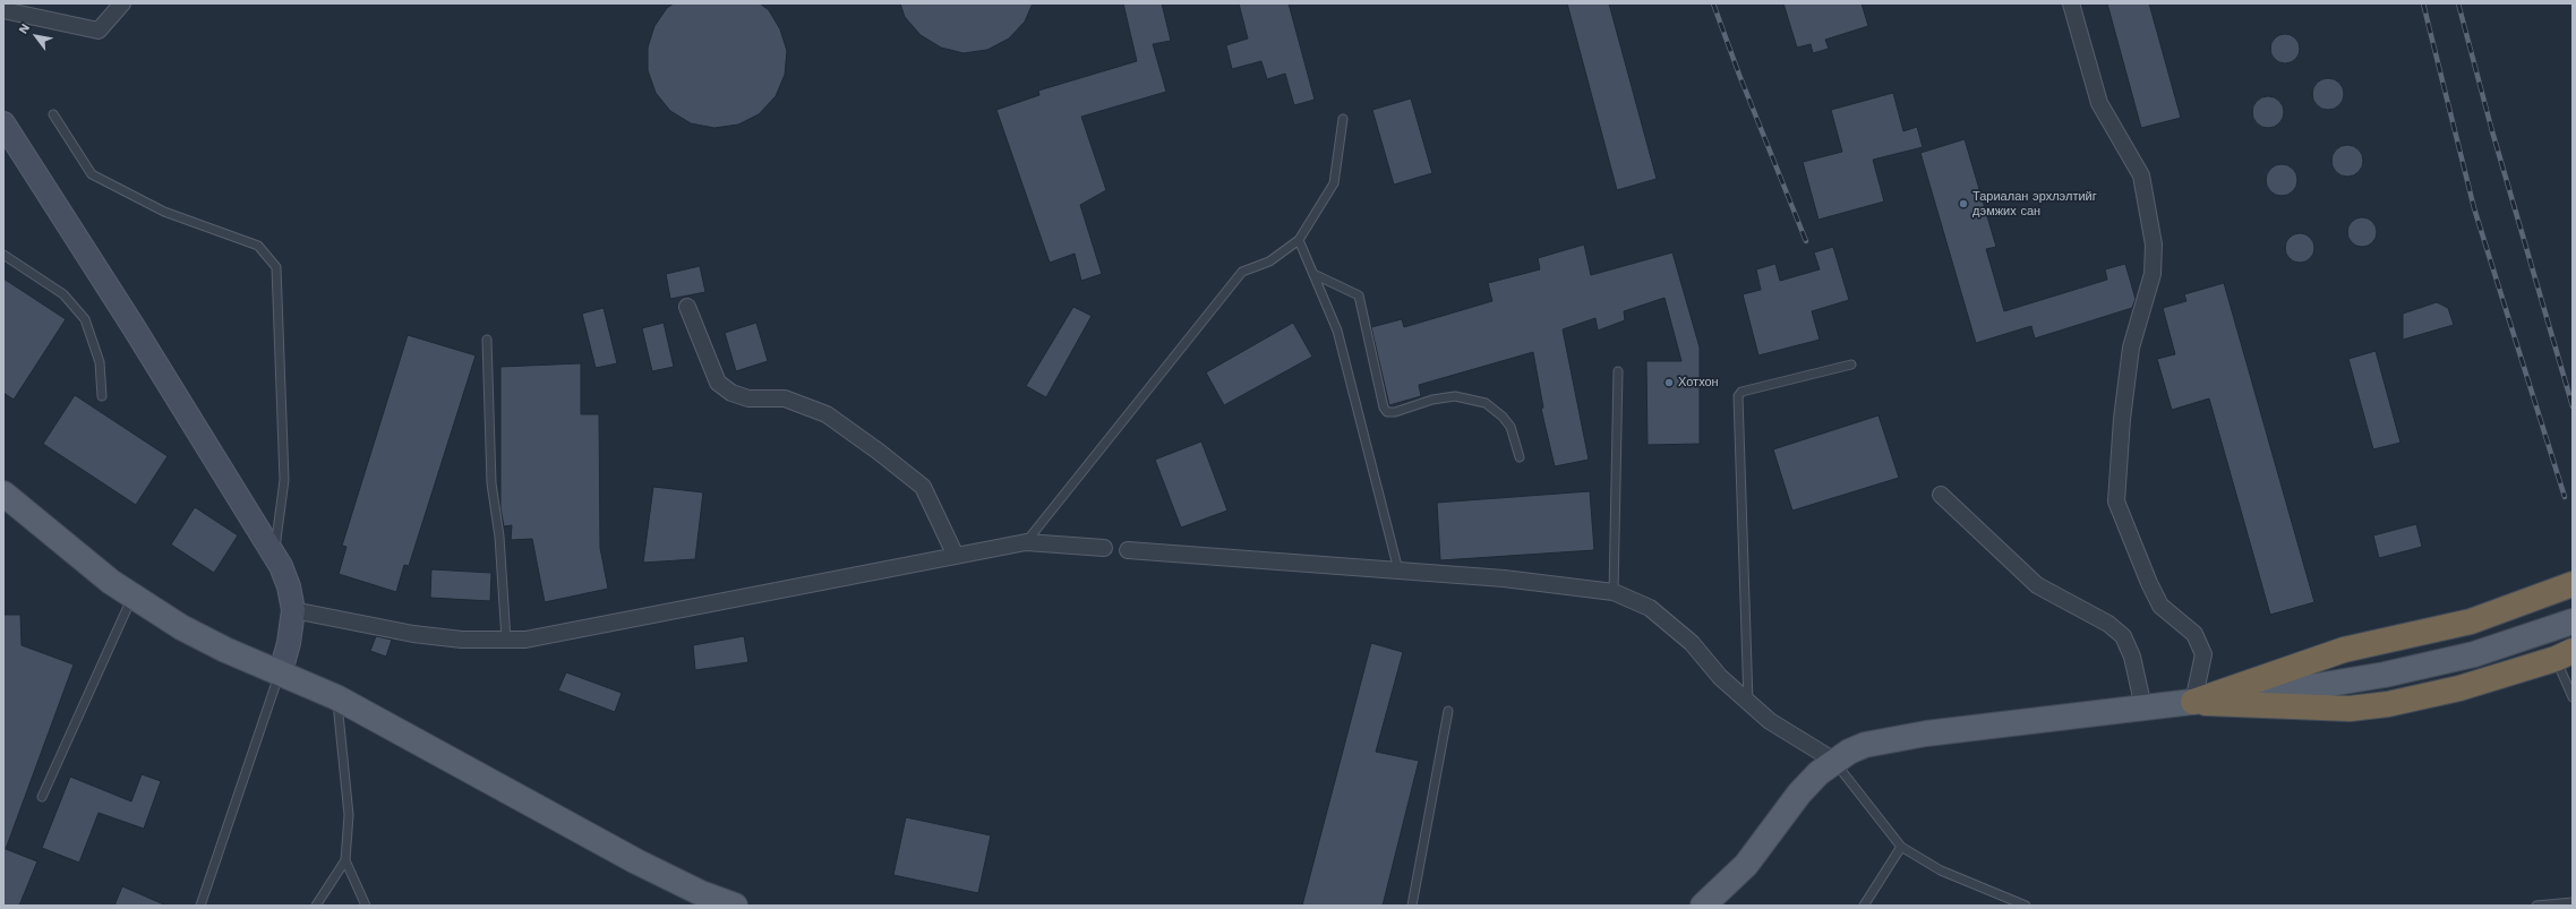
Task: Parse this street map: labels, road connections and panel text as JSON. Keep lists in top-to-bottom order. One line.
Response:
{"places":["Тариалан эрхлэлтийг дэмжих сан","Хотхон"],"north":"top left"}
